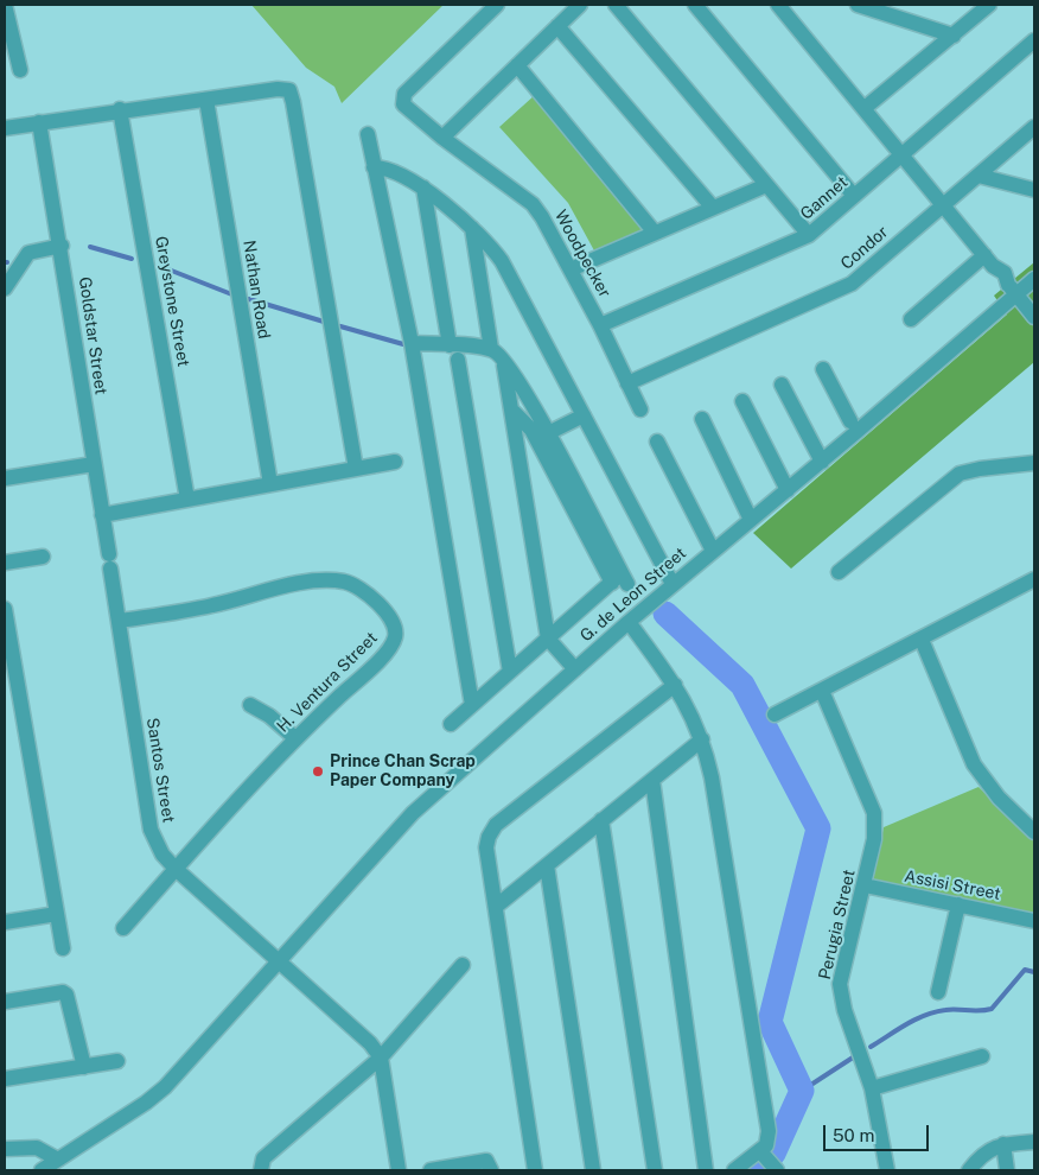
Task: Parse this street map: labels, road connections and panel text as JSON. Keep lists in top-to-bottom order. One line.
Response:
{"streets":{"street":["Gannet","Condor","Woodpecker","Nathan Road","Greystone Street","Goldstar Street","G. de Leon Street","H. Ventura Street","Santos Street","Assisi Street","Perugia Street"]},"crossings":[["Gannet","Woodpecker"],["Condor","Woodpecker"],["Goldstar Street","Santos Street"],["G. de Leon Street","Santos Street"],["H. Ventura Street","Santos Street"],["Assisi Street","Perugia Street"]],"places":["Prince Chan Scrap Paper Company"],"scale_bar":"50 m"}
